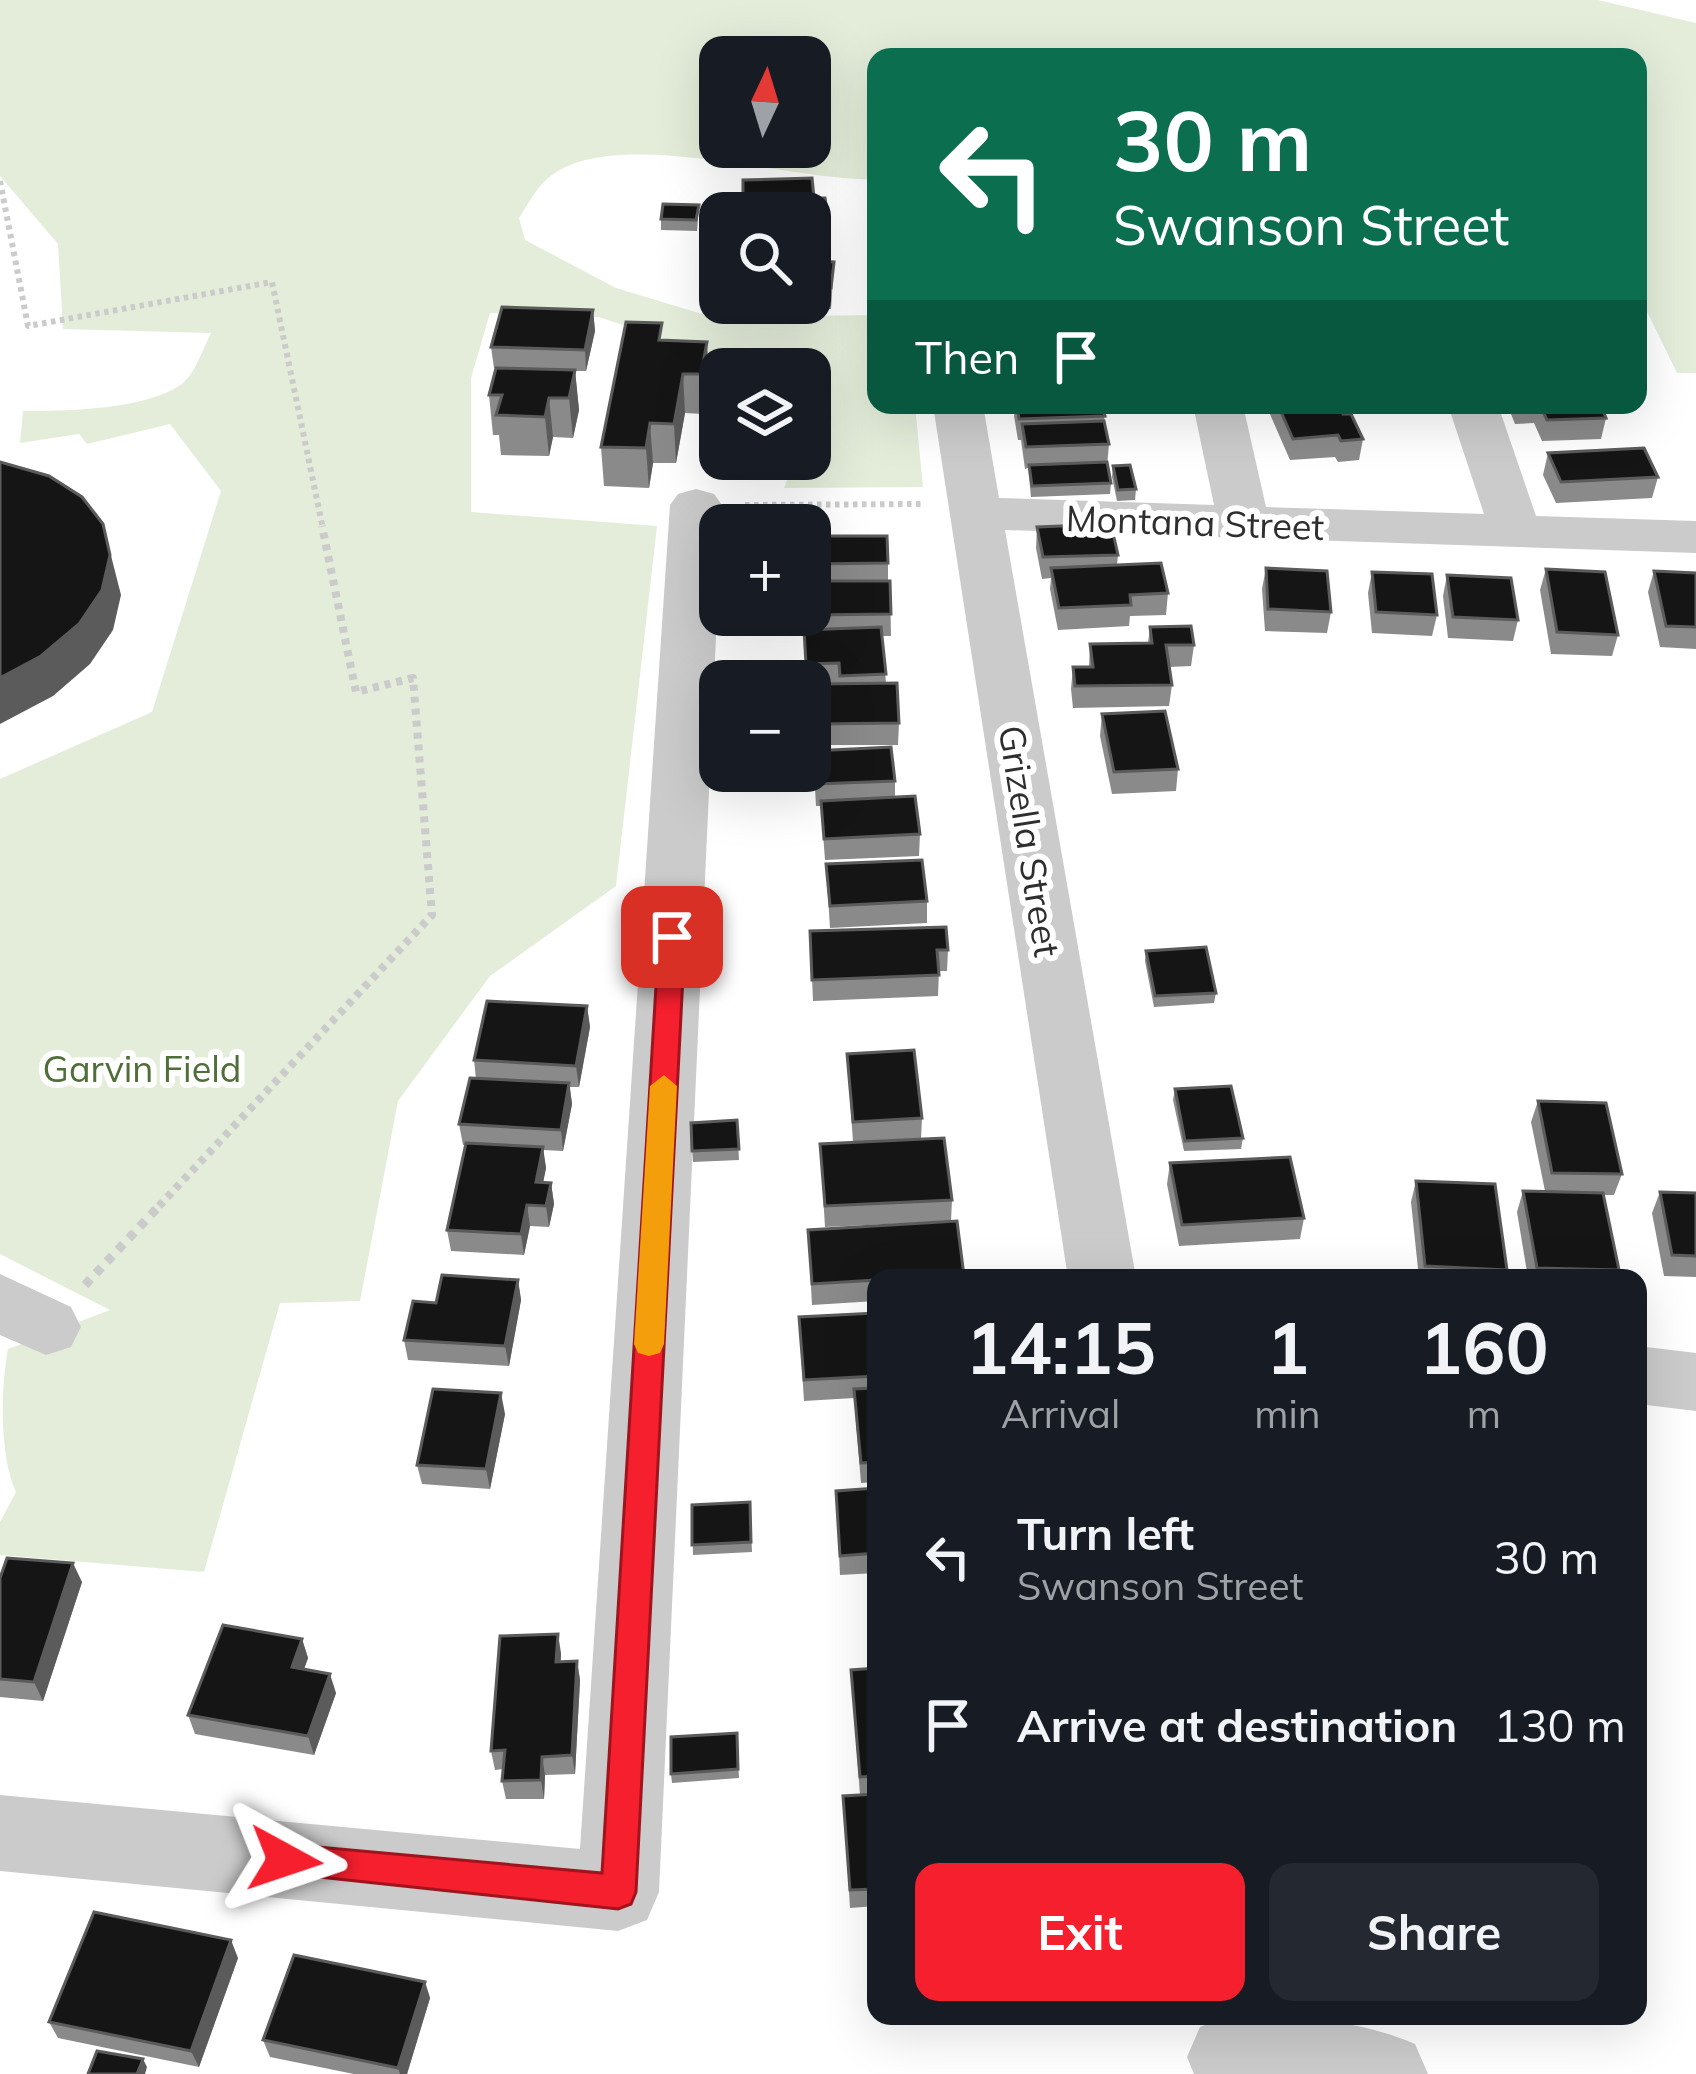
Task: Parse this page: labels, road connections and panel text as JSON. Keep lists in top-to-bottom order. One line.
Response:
{"streets":{"street":["Montana Street","Grizella Street"]},"crossings":[["Montana Street","Grizella Street"]],"parks":["Garvin Field"],"north":"top","page":{"map_buttons":["+","−"],"turn":["30 m","Swanson Street"],"then":"Then","eta":["14:15","Arrival","1","min","160","m"],"list":[{"name":"Turn left","note":"Swanson Street","value":"30 m"},{"name":"Arrive at destination","value":"130 m"}],"buttons":["Exit","Share"]}}
